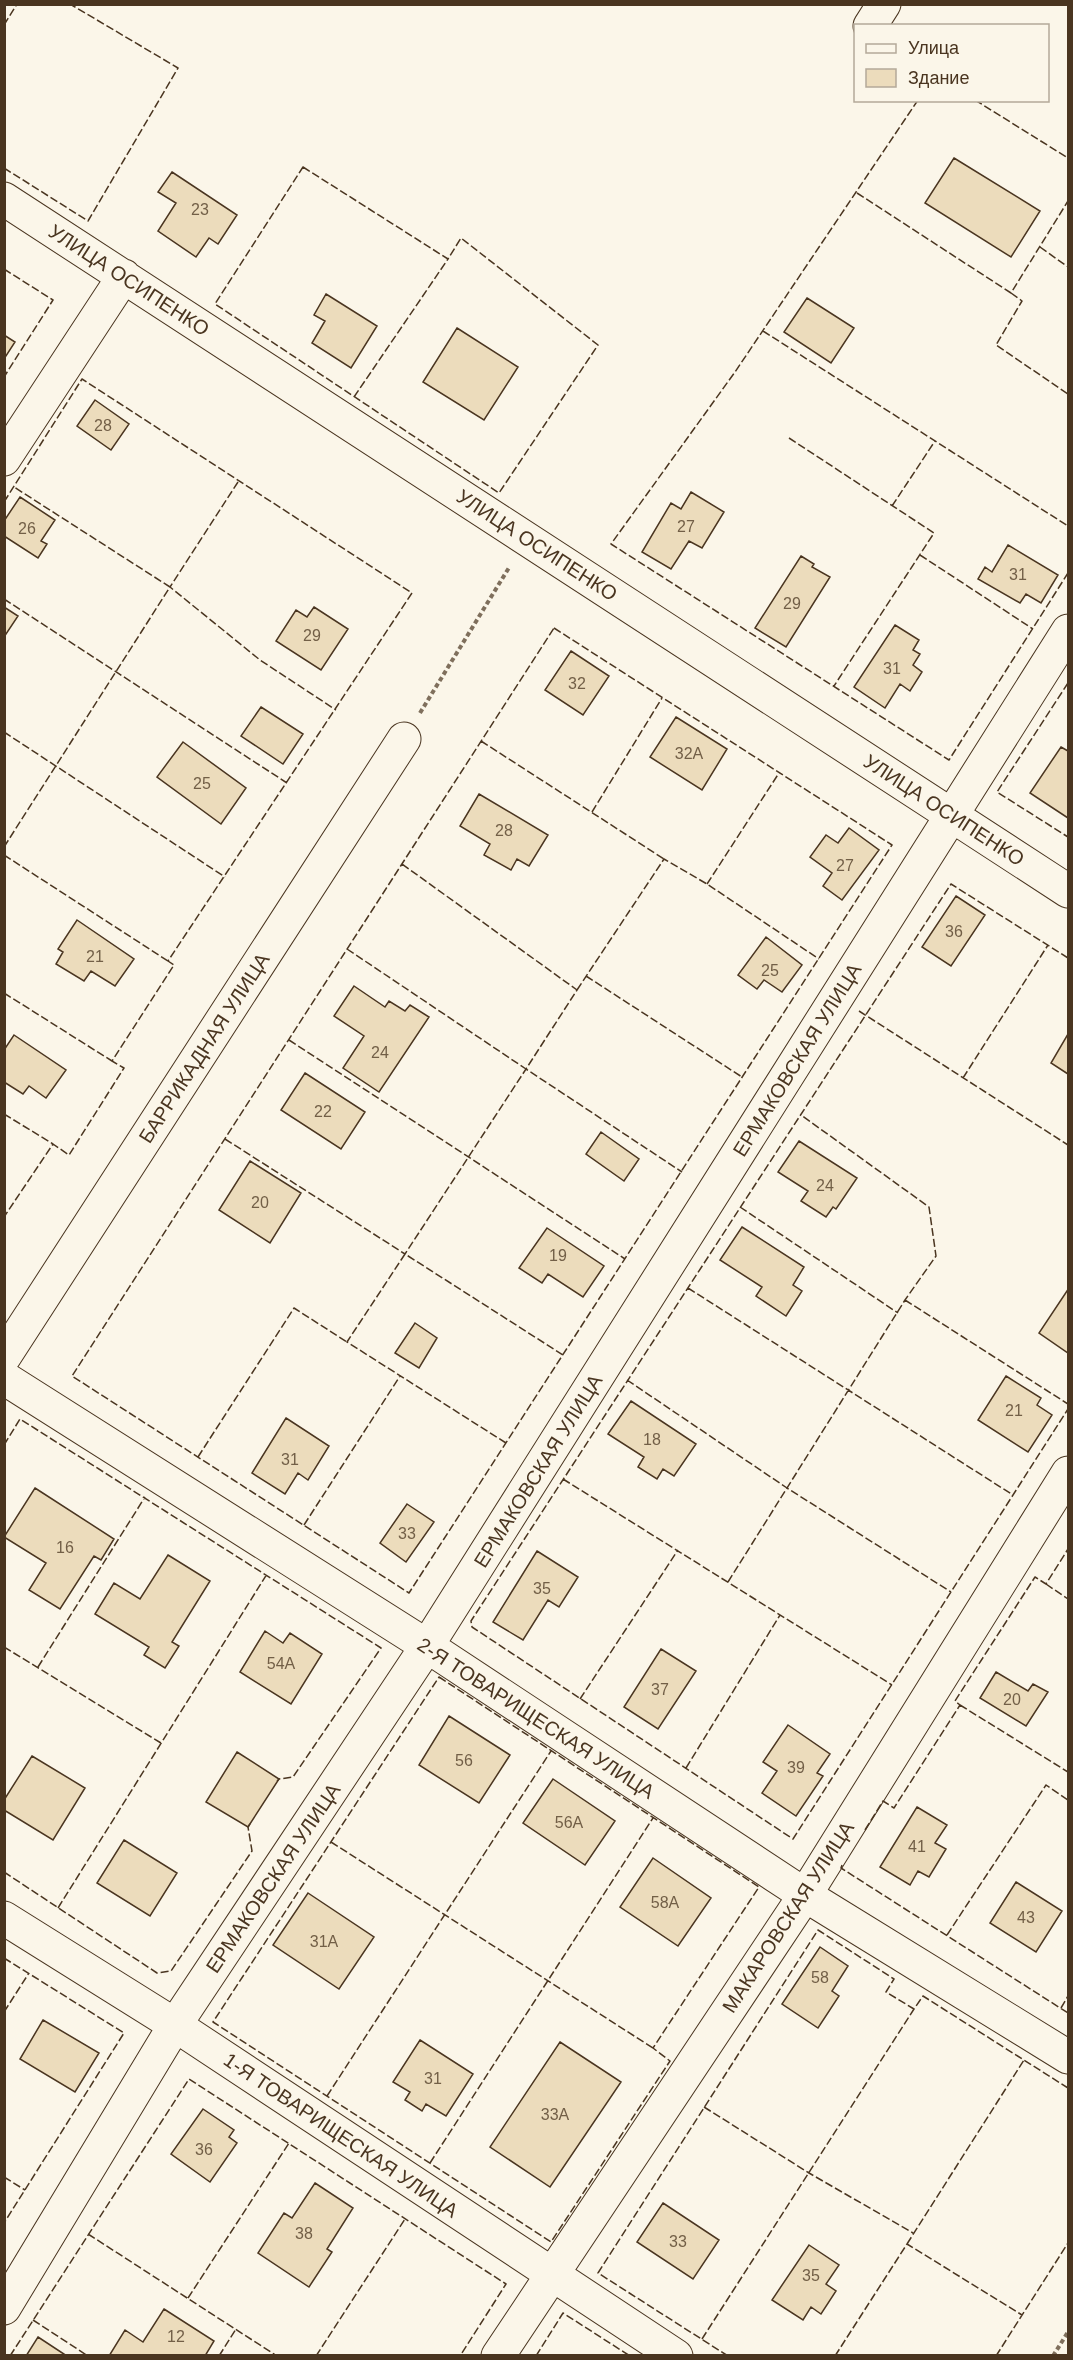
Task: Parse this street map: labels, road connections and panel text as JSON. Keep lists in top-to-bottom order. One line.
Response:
{"streets":{"street":["УЛИЦА ОСИПЕНКО","БАРРИКАДНАЯ УЛИЦА","ЕРМАКОВСКАЯ УЛИЦА","2-Я ТОВАРИЩЕСКАЯ УЛИЦА","МАКАРОВСКАЯ УЛИЦА","1-Я ТОВАРИЩЕСКАЯ УЛИЦА"]},"crossings":[["УЛИЦА ОСИПЕНКО","ЕРМАКОВСКАЯ УЛИЦА"],["ЕРМАКОВСКАЯ УЛИЦА","2-Я ТОВАРИЩЕСКАЯ УЛИЦА"],["ЕРМАКОВСКАЯ УЛИЦА","1-Я ТОВАРИЩЕСКАЯ УЛИЦА"],["2-Я ТОВАРИЩЕСКАЯ УЛИЦА","МАКАРОВСКАЯ УЛИЦА"],["МАКАРОВСКАЯ УЛИЦА","1-Я ТОВАРИЩЕСКАЯ УЛИЦА"]],"house_numbers":["23","28","27","26","31","29","29","31","32","32А","25","28","27","36","21","25","24","22","24","20","19","21","18","31","33","16","35","54А","37","20","56","39","56А","41","58А","43","31А","58","31","33А","36","38","33","35","12"],"legend":["Улица","Здание"]}
